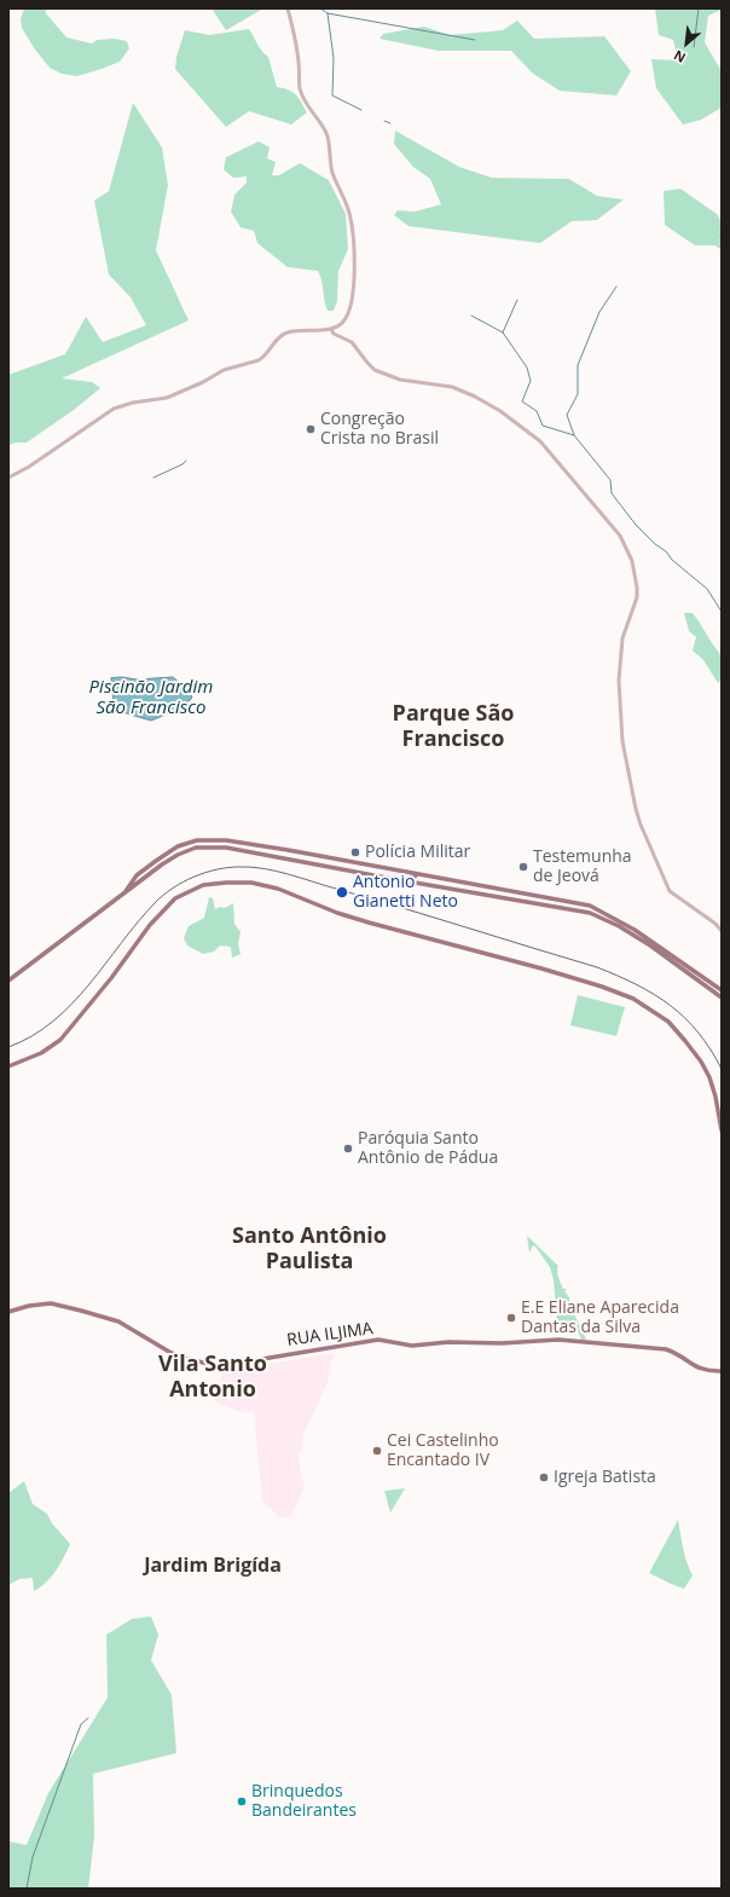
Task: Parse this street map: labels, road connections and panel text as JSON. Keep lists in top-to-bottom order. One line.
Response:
{"streets":{"main road":["RUA ILJIMA"]},"districts":["Parque São Francisco","Santo Antônio Paulista","Vila Santo Antonio","Jardim Brigída"],"water":["Piscinão Jardim São Francisco"],"places":["Congreção Crista no Brasil","Polícia Militar","Testemunha de Jeová","Antonio Gianetti Neto","Paróquia Santo Antônio de Pádua","E.E Eliane Aparecida Dantas da Silva","Cei Castelinho Encantado IV","Igreja Batista","Brinquedos Bandeirantes"],"north":"bottom left"}
